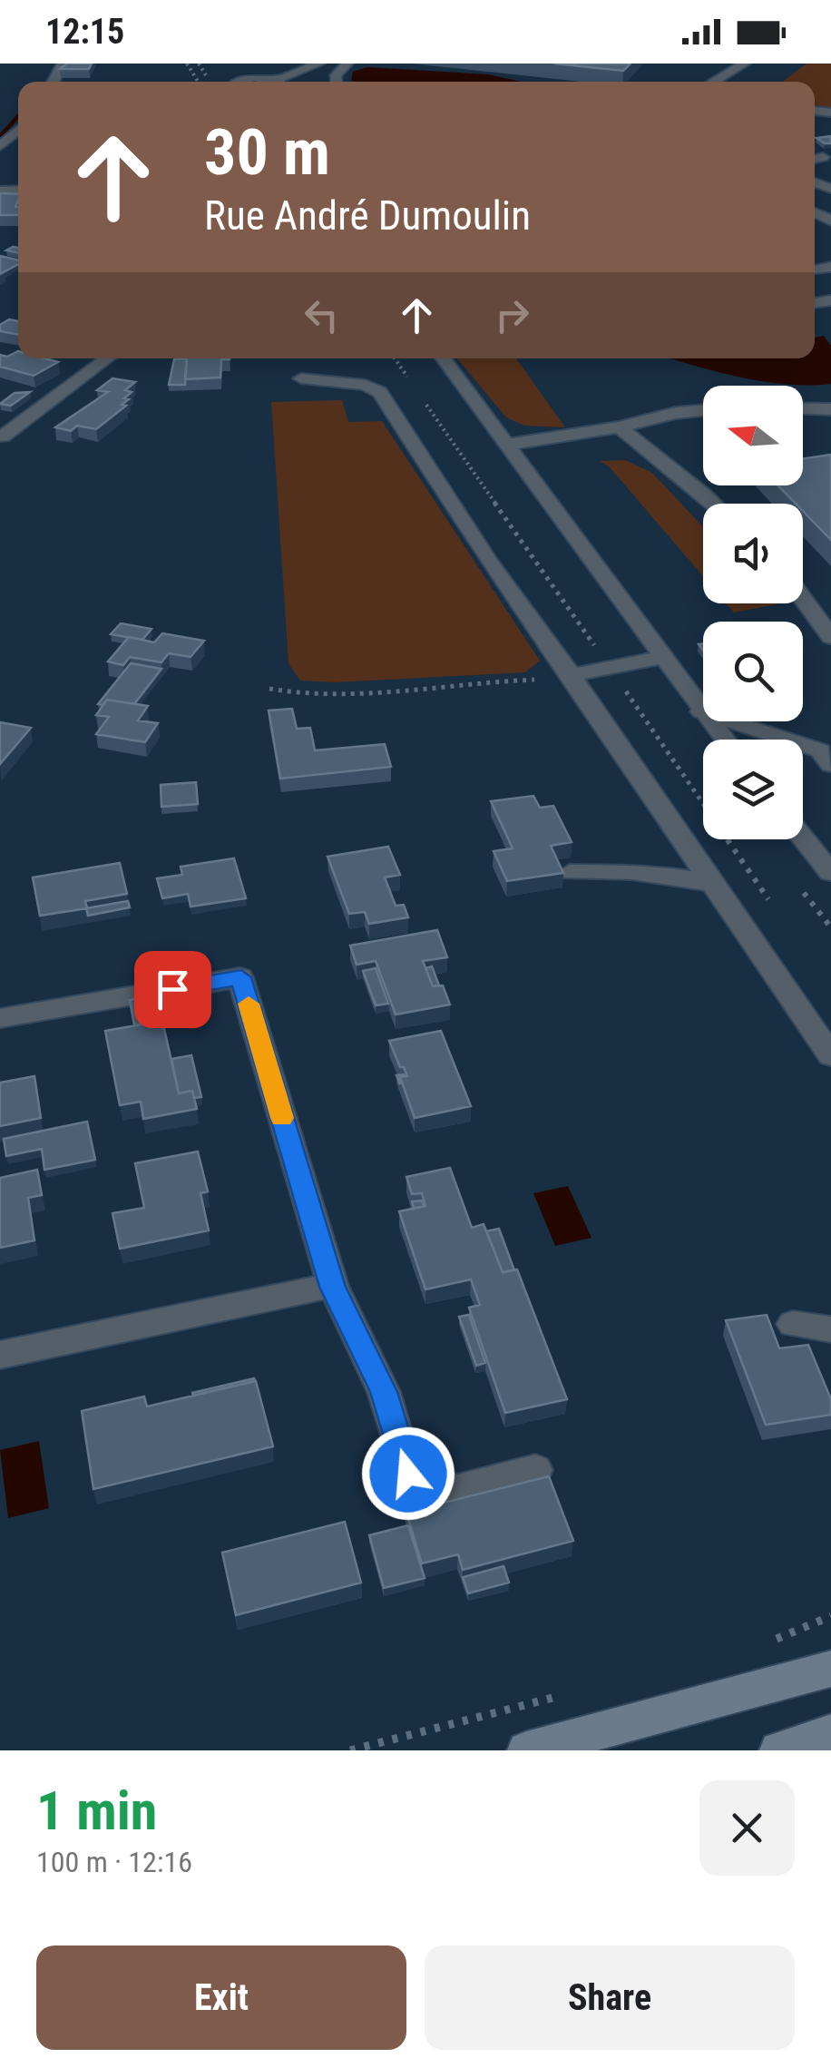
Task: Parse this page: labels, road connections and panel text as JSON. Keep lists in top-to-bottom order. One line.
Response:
{"north":"left","page":{"status":"12:15","turn":["30 m","Rue André Dumoulin"],"heading":["1 min","100 m · 12:16"],"buttons":["Exit","Share"]}}
